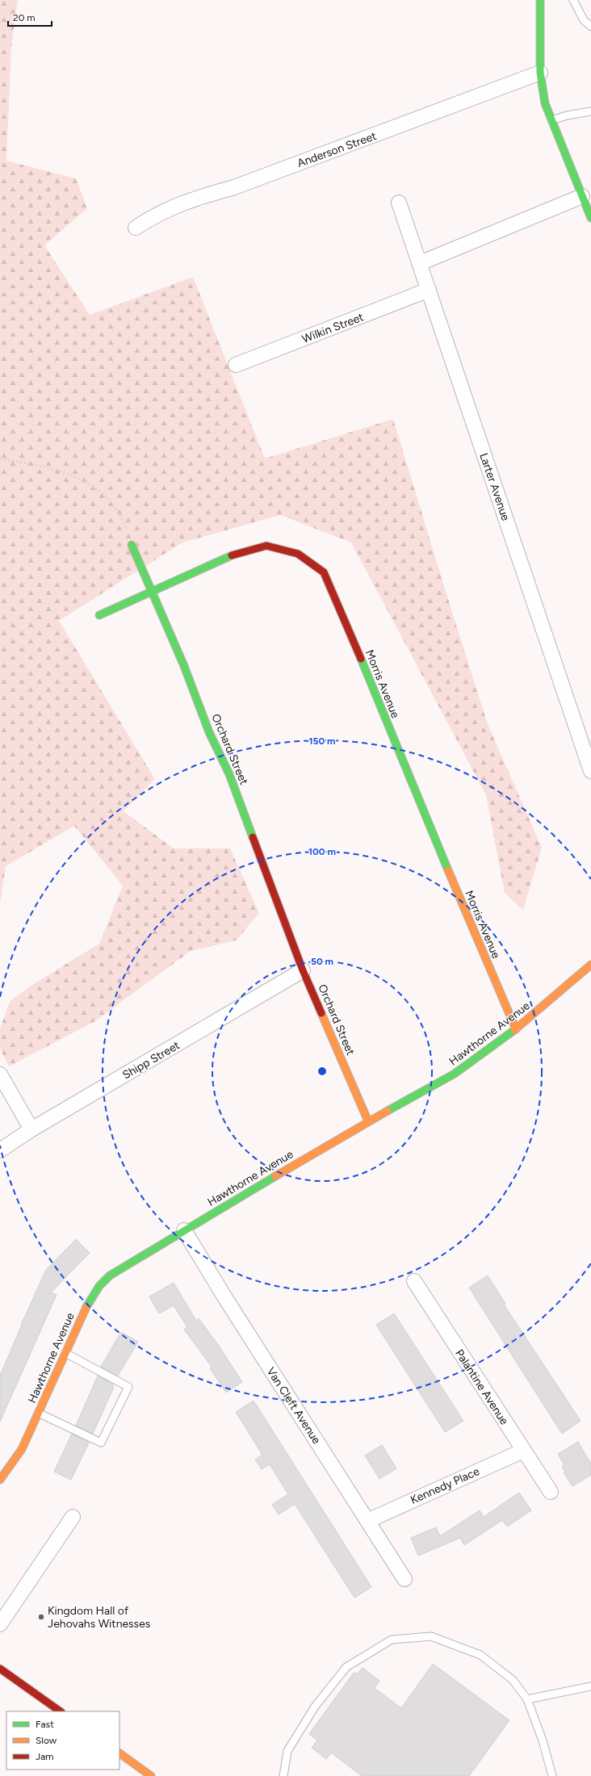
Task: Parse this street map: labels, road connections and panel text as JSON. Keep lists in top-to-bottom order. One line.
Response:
{"streets":{"street":["Anderson Street","Wilkin Street","Larter Avenue","Morris Avenue","Orchard Street","Hawthorne Avenue","Shipp Street","Palantine Avenue","Van Cleft Avenue","Kennedy Place"]},"crossings":[["Wilkin Street","Larter Avenue"],["Morris Avenue","Orchard Street"],["Morris Avenue","Hawthorne Avenue"],["Orchard Street","Hawthorne Avenue"],["Orchard Street","Shipp Street"],["Hawthorne Avenue","Van Cleft Avenue"],["Palantine Avenue","Kennedy Place"],["Van Cleft Avenue","Kennedy Place"]],"places":["Kingdom Hall of Jehovahs Witnesses"],"legend":["Fast","Slow","Jam"],"scale_bar":"20 m","rings":["150 m","100 m","50 m"]}
